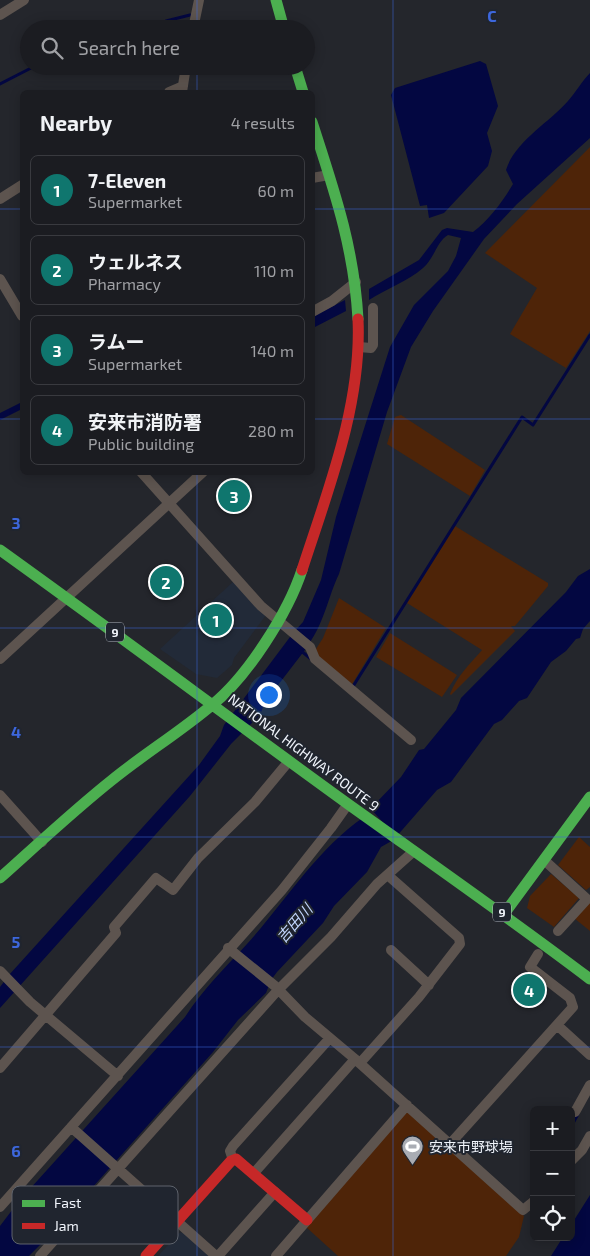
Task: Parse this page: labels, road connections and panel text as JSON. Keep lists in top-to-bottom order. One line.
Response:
{"streets":{"main road":["9","NATIONAL HIGHWAY ROUTE 9"]},"water":["吉田川"],"places":{"sports":["安来市野球場"]},"legend":["Fast","Jam"],"page":{"search":"Search here","heading":["Nearby","4 results"],"list":[{"mark":"1","name":"7-Eleven","note":"Supermarket","value":"60 m"},{"mark":"2","name":"ウェルネス","note":"Pharmacy","value":"110 m"},{"mark":"3","name":"ラムー","note":"Supermarket","value":"140 m"},{"mark":"4","name":"安来市消防署","note":"Public building","value":"280 m"}],"pins":["3","2","1","4"],"map_buttons":["+","−"]},"grid":{"columns":["C"],"rows":["3","4","5","6"]}}
